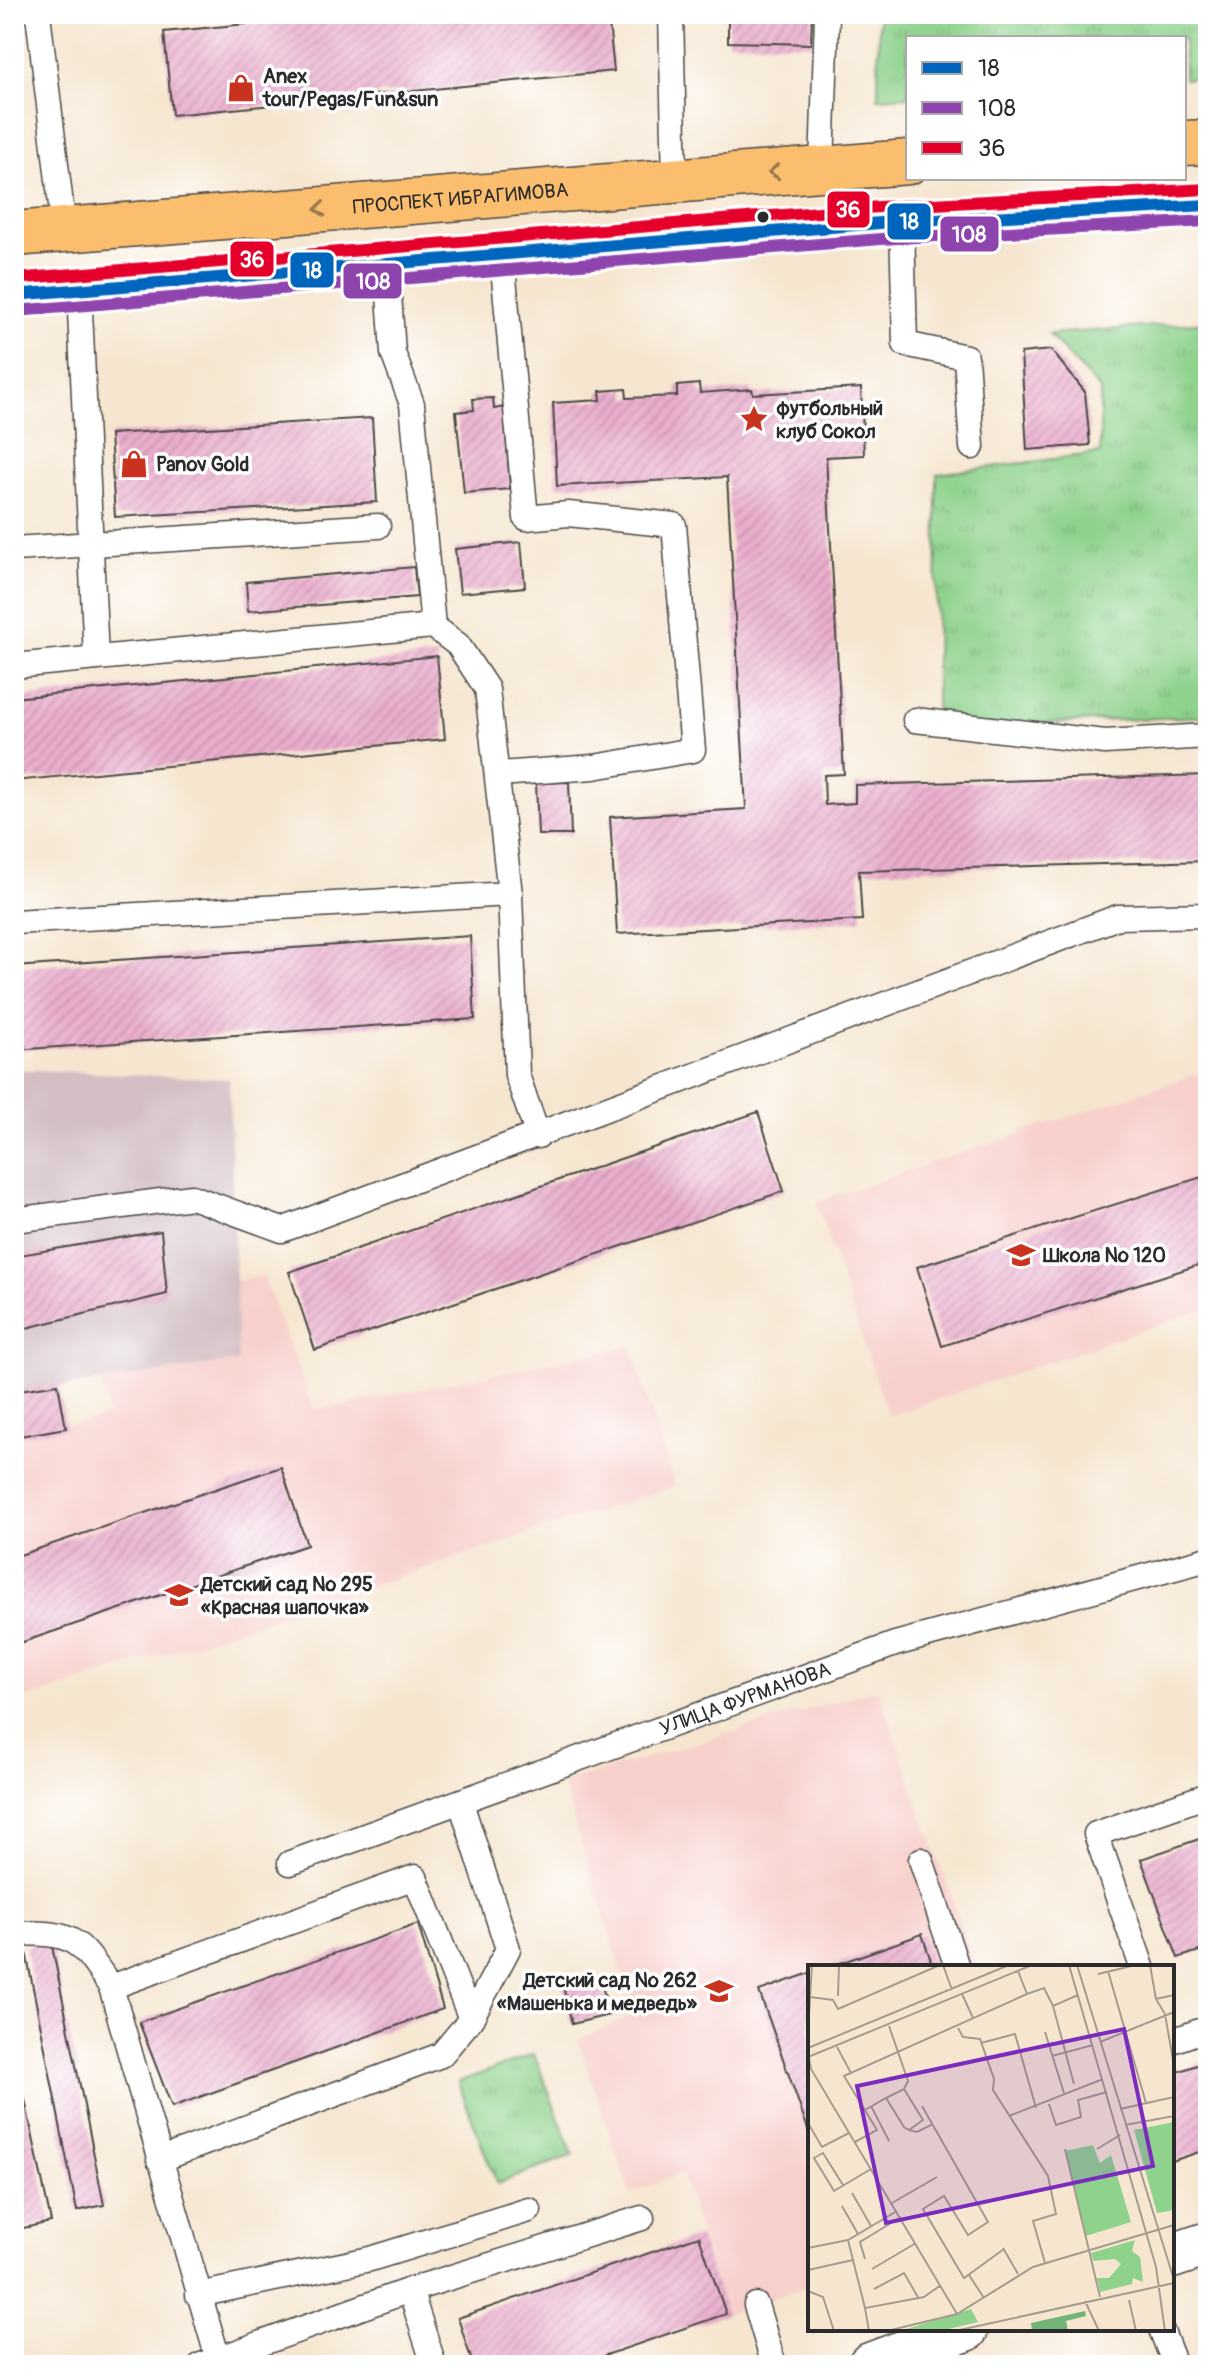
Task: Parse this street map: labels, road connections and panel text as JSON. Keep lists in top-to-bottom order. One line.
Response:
{"streets":{"main road":["ПРОСПЕКТ ИБРАГИМОВА"],"lane":["УЛИЦА ФУРМАНОВА"]},"places":{"shop":["Anex tour/Pegas/Fun&sun","Panov Gold"],"place":["футбольный клуб Сокол"],"school or university":["Школа № 120","Детский сад № 295 «Красная шапочка»","Детский сад № 262 «Машенька и медведь»"]},"lines":["transit line 36","transit line 18","transit line 108"],"legend":["18","108","36"]}
